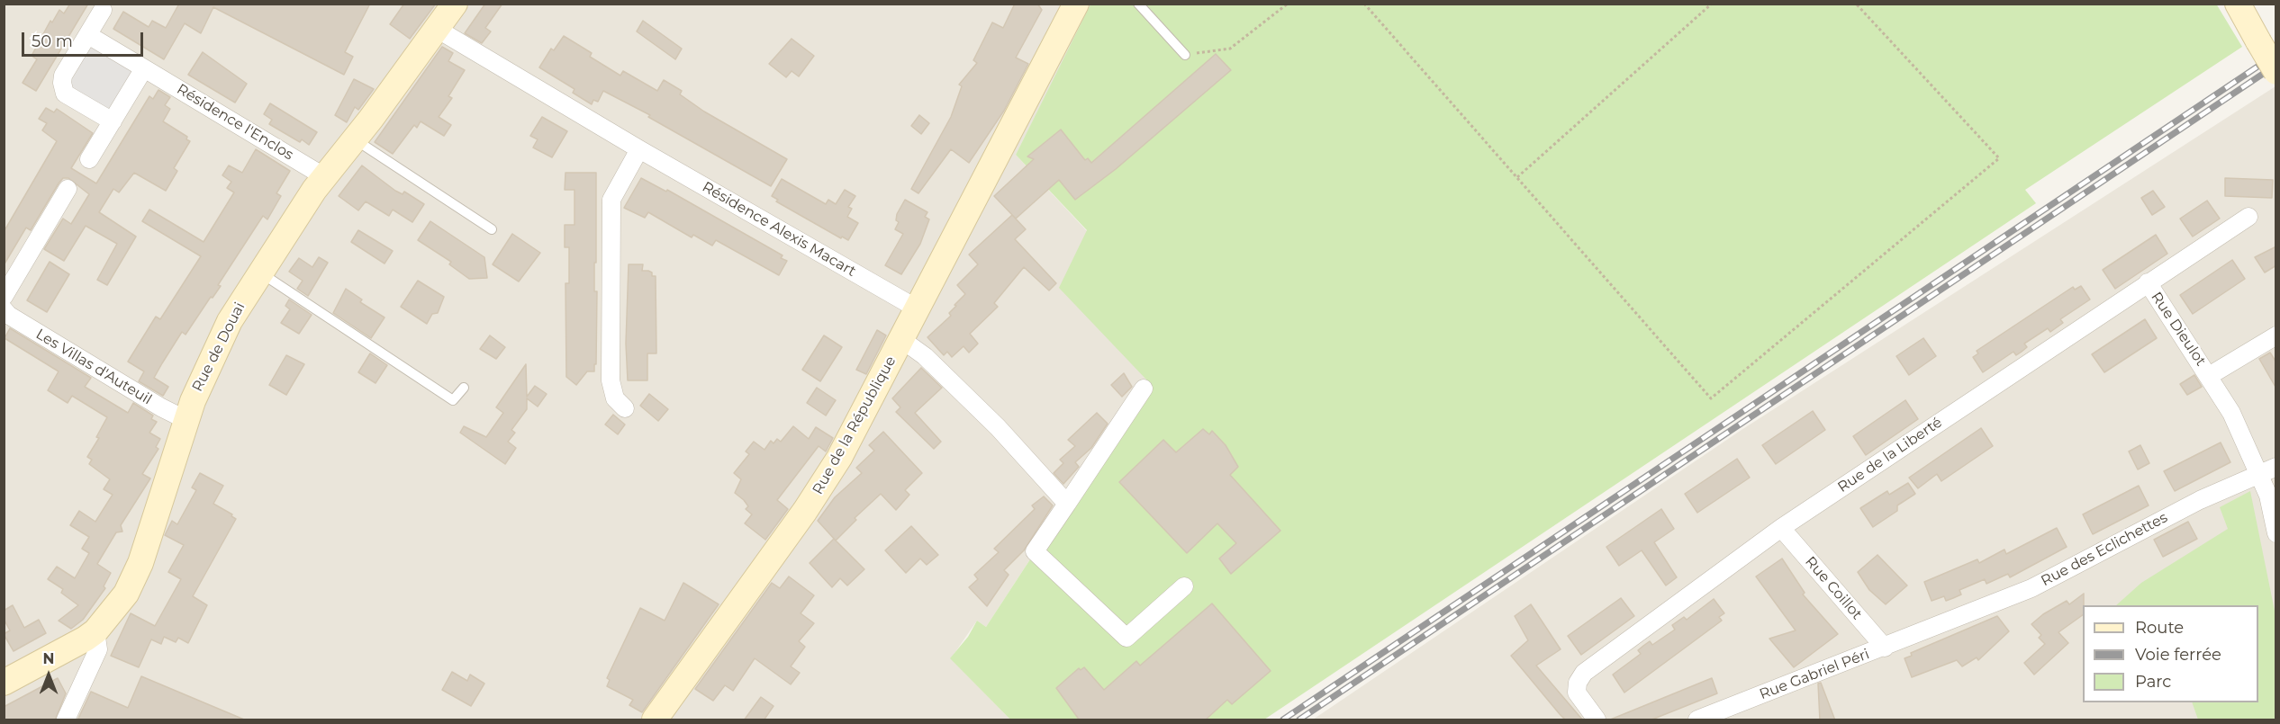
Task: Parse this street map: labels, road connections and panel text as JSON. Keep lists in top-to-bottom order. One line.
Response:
{"streets":{"main road":["Rue de Douai","Rue de la République"],"street":["Résidence l'Enclos","Résidence Alexis Macart","Rue Dieulot","Les Villas d'Auteuil","Rue de la Liberté","Rue des Eclichettes","Rue Coillot","Rue Gabriel Péri"]},"crossings":[["Résidence l'Enclos","Rue de Douai"],["Résidence Alexis Macart","Rue de Douai"],["Résidence Alexis Macart","Rue de la République"],["Rue Dieulot","Rue de la Liberté"],["Rue Dieulot","Rue des Eclichettes"],["Rue de Douai","Les Villas d'Auteuil"],["Rue de la Liberté","Rue Coillot"],["Rue des Eclichettes","Rue Gabriel Péri"],["Rue Coillot","Rue Gabriel Péri"]],"legend":["Route","Voie ferrée","Parc"],"scale_bar":"50 m","north":"top"}
